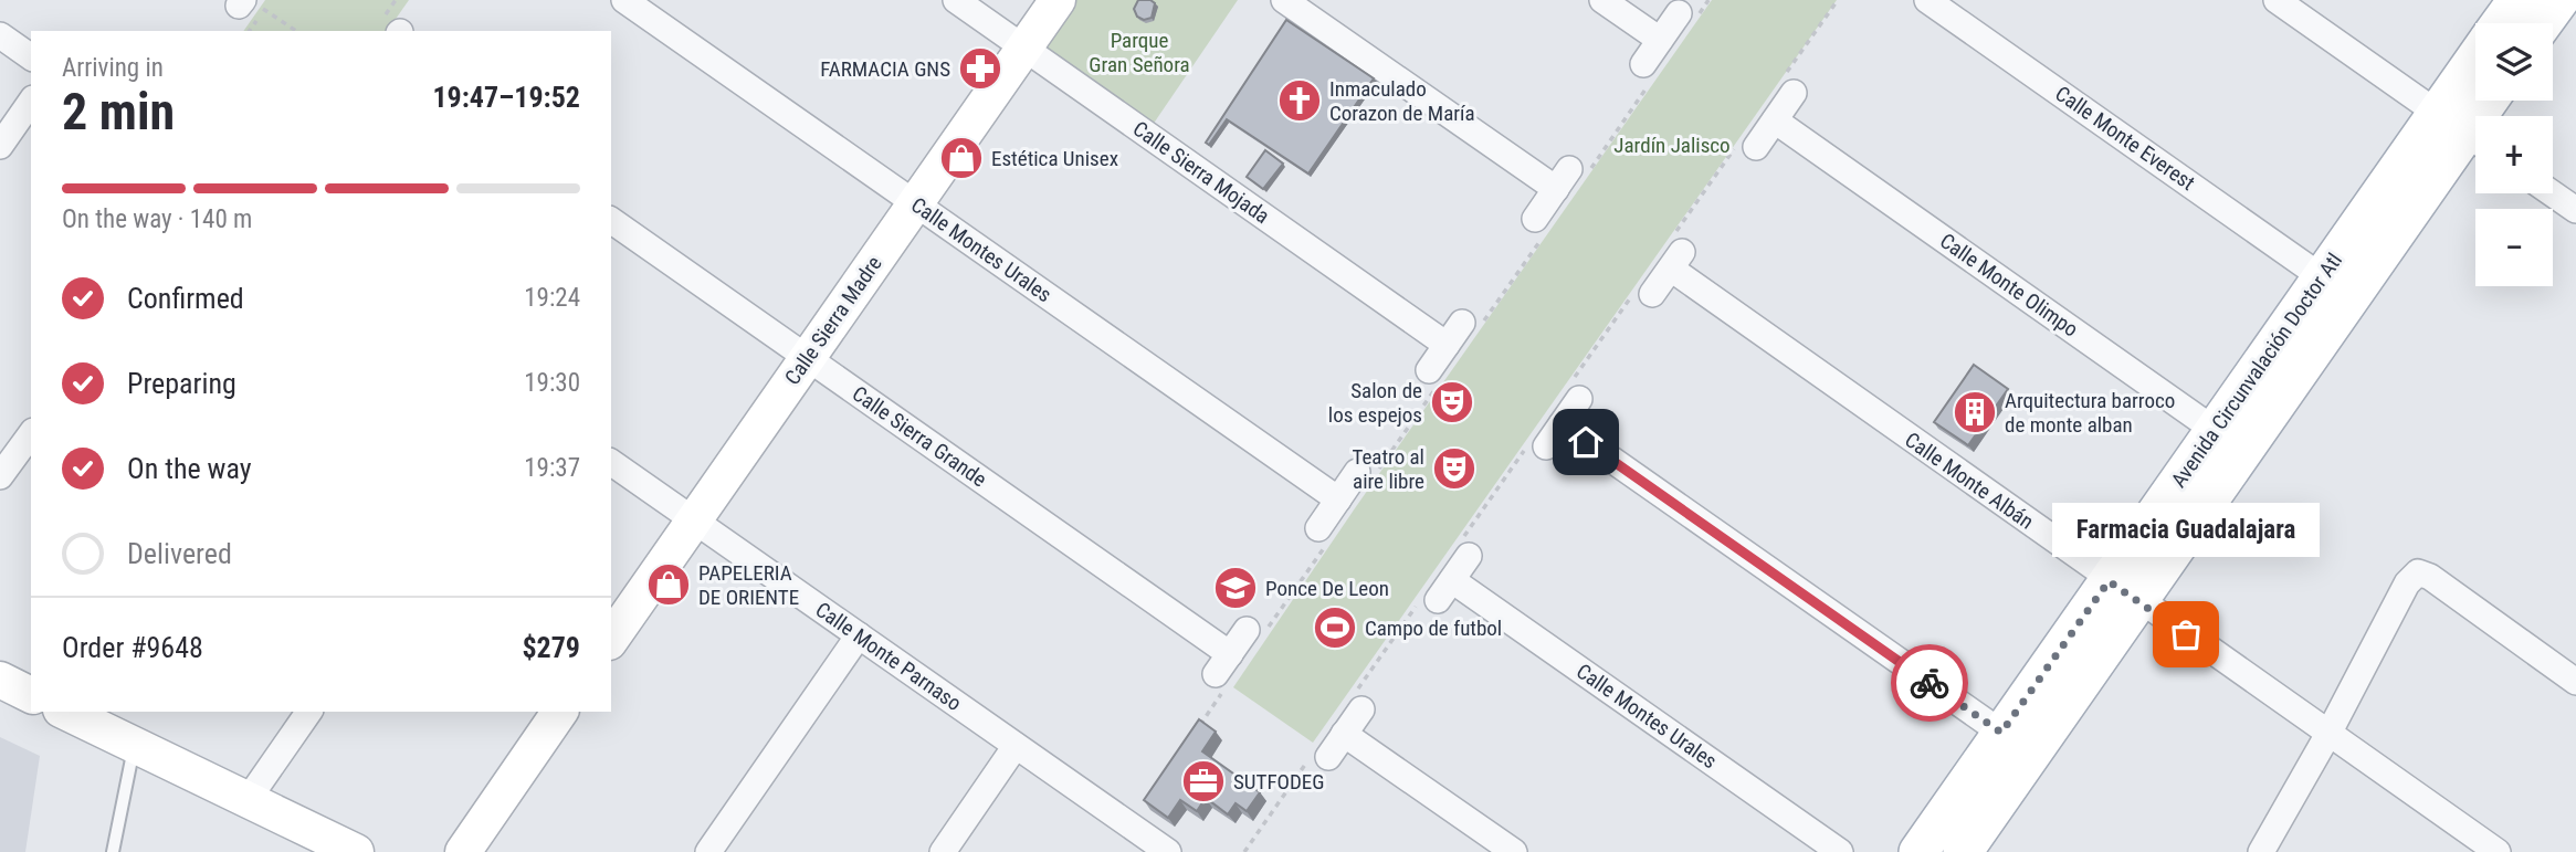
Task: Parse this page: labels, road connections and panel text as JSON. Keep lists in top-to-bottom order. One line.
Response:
{"streets":{"main road":["Avenida Circunvalación Doctor Atl"],"street":["Calle Monte Everest","Calle Sierra Mojada","Calle Montes Urales","Calle Monte Olimpo","Calle Sierra Madre","Calle Sierra Grande","Calle Monte Albán","Calle Monte Parnaso"]},"crossings":[["Calle Monte Everest","Avenida Circunvalación Doctor Atl"],["Calle Sierra Mojada","Calle Sierra Madre"],["Calle Montes Urales","Calle Sierra Madre"],["Calle Monte Olimpo","Avenida Circunvalación Doctor Atl"],["Calle Sierra Madre","Calle Sierra Grande"],["Calle Sierra Madre","Calle Monte Parnaso"],["Avenida Circunvalación Doctor Atl","Calle Monte Albán"]],"parks":["Parque Gran Señora","Jardín Jalisco"],"places":{"pharmacy":["FARMACIA GNS"],"church":["Inmaculado Corazon de María"],"shop":["Estética Unisex","PAPELERIA DE ORIENTE"],"theatre":["Salon de los espejos","Teatro al aire libre"],"building":["Arquitectura barroco de monte alban"],"school or university":["Ponce De Leon"],"sports":["Campo de futbol"],"other":["Farmacia Guadalajara"],"office":["SUTFODEG"]},"page":{"map_buttons":["+","−"],"heading":["2 min","Arriving in","19:47–19:52"],"panel":["Order #9648","$279"],"bar":"On the way · 140 m","list":[["Confirmed","19:24"],["Preparing","19:30"],["On the way","19:37"],"Delivered"],"bubble":"Farmacia Guadalajara"}}
